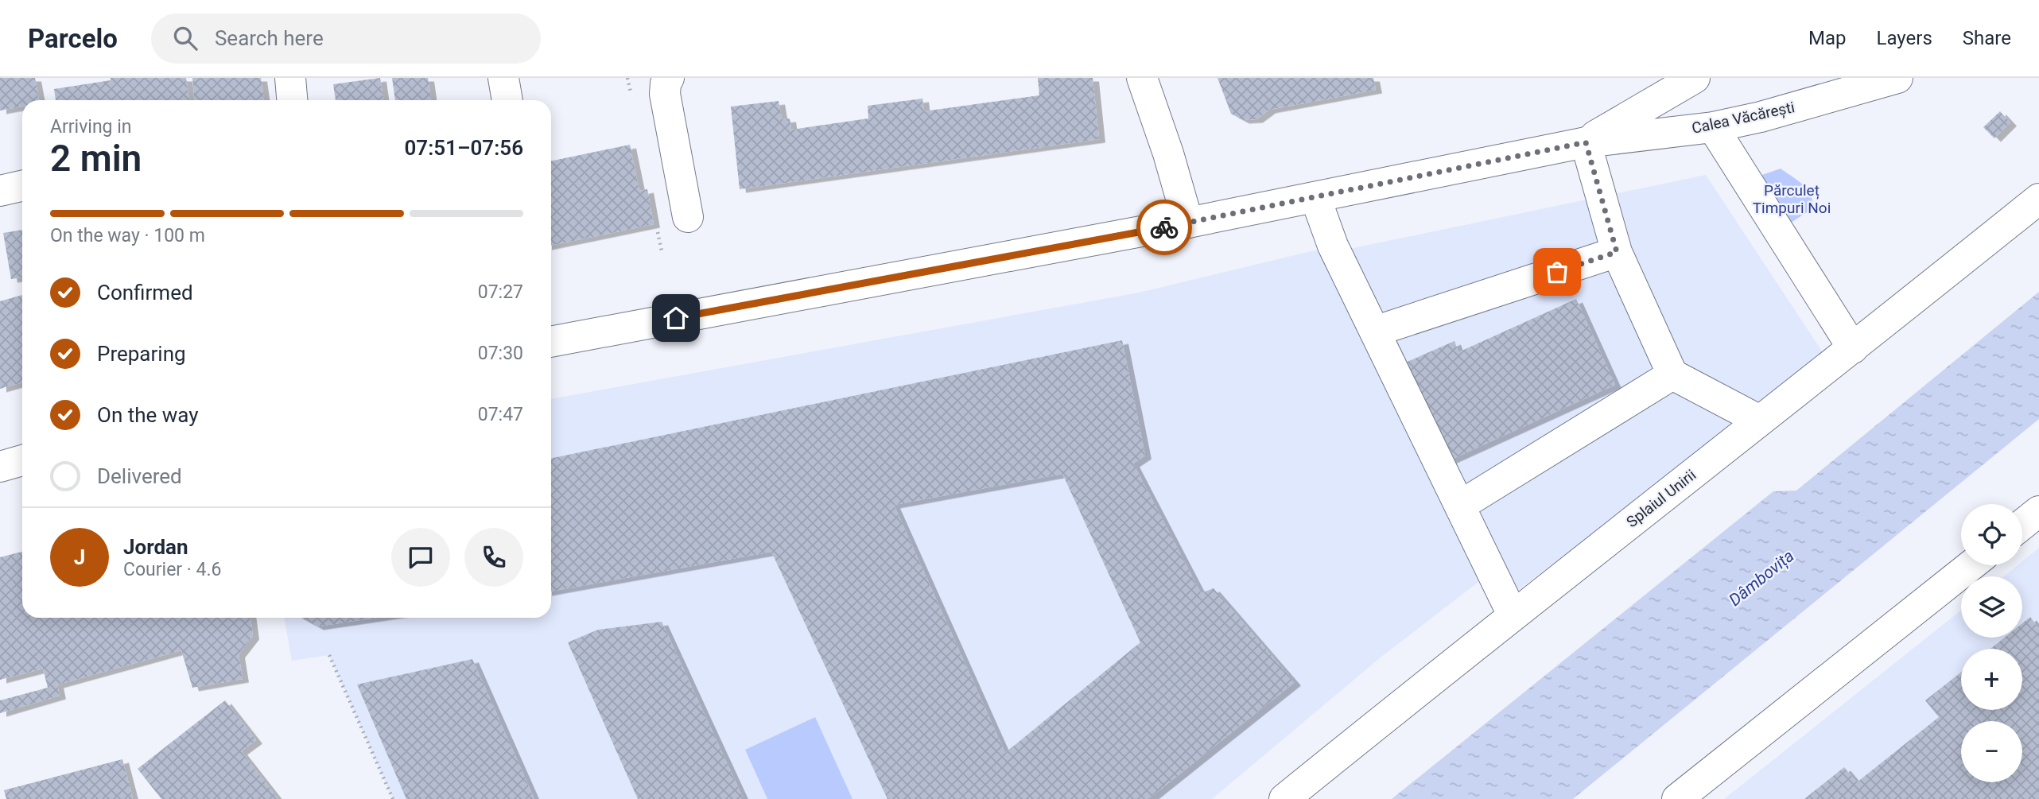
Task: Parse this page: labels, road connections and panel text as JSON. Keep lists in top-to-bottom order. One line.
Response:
{"streets":{"main road":["Calea Văcărești","Splaiul Unirii"]},"water":["Dâmbovița"],"parks":["Părculeț Timpuri Noi"],"page":{"header":"Parcelo","search":"Search here","nav":["Map","Layers","Share"],"heading":["2 min","Arriving in","07:51–07:56"],"panel":["Jordan","Courier · 4.6"],"bar":"On the way · 100 m","list":[["Confirmed","07:27"],["Preparing","07:30"],["On the way","07:47"],"Delivered"],"map_buttons":["+","−"],"round":"J"}}
